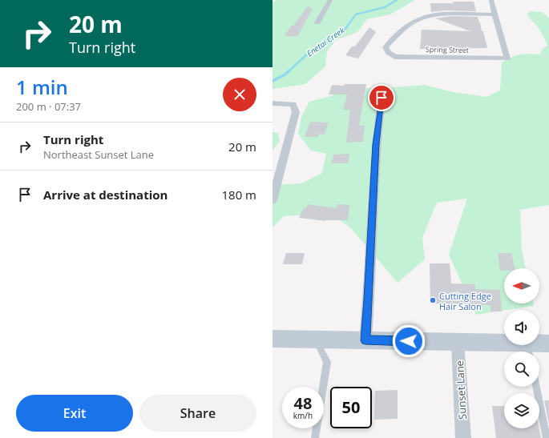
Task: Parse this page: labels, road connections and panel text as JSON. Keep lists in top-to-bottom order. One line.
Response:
{"streets":{"street":["Spring Street","Sunset Lane"]},"water":["Enetai Creek"],"places":["Cutting Edge Hair Salon"],"north":"left","page":{"turn":["20 m","Turn right"],"heading":["1 min","200 m · 07:37"],"list":[{"name":"Turn right","note":"Northeast Sunset Lane","value":"20 m"},{"name":"Arrive at destination","value":"180 m"}],"speed":"48 km/h","limit":"50","buttons":["Exit","Share"]}}
